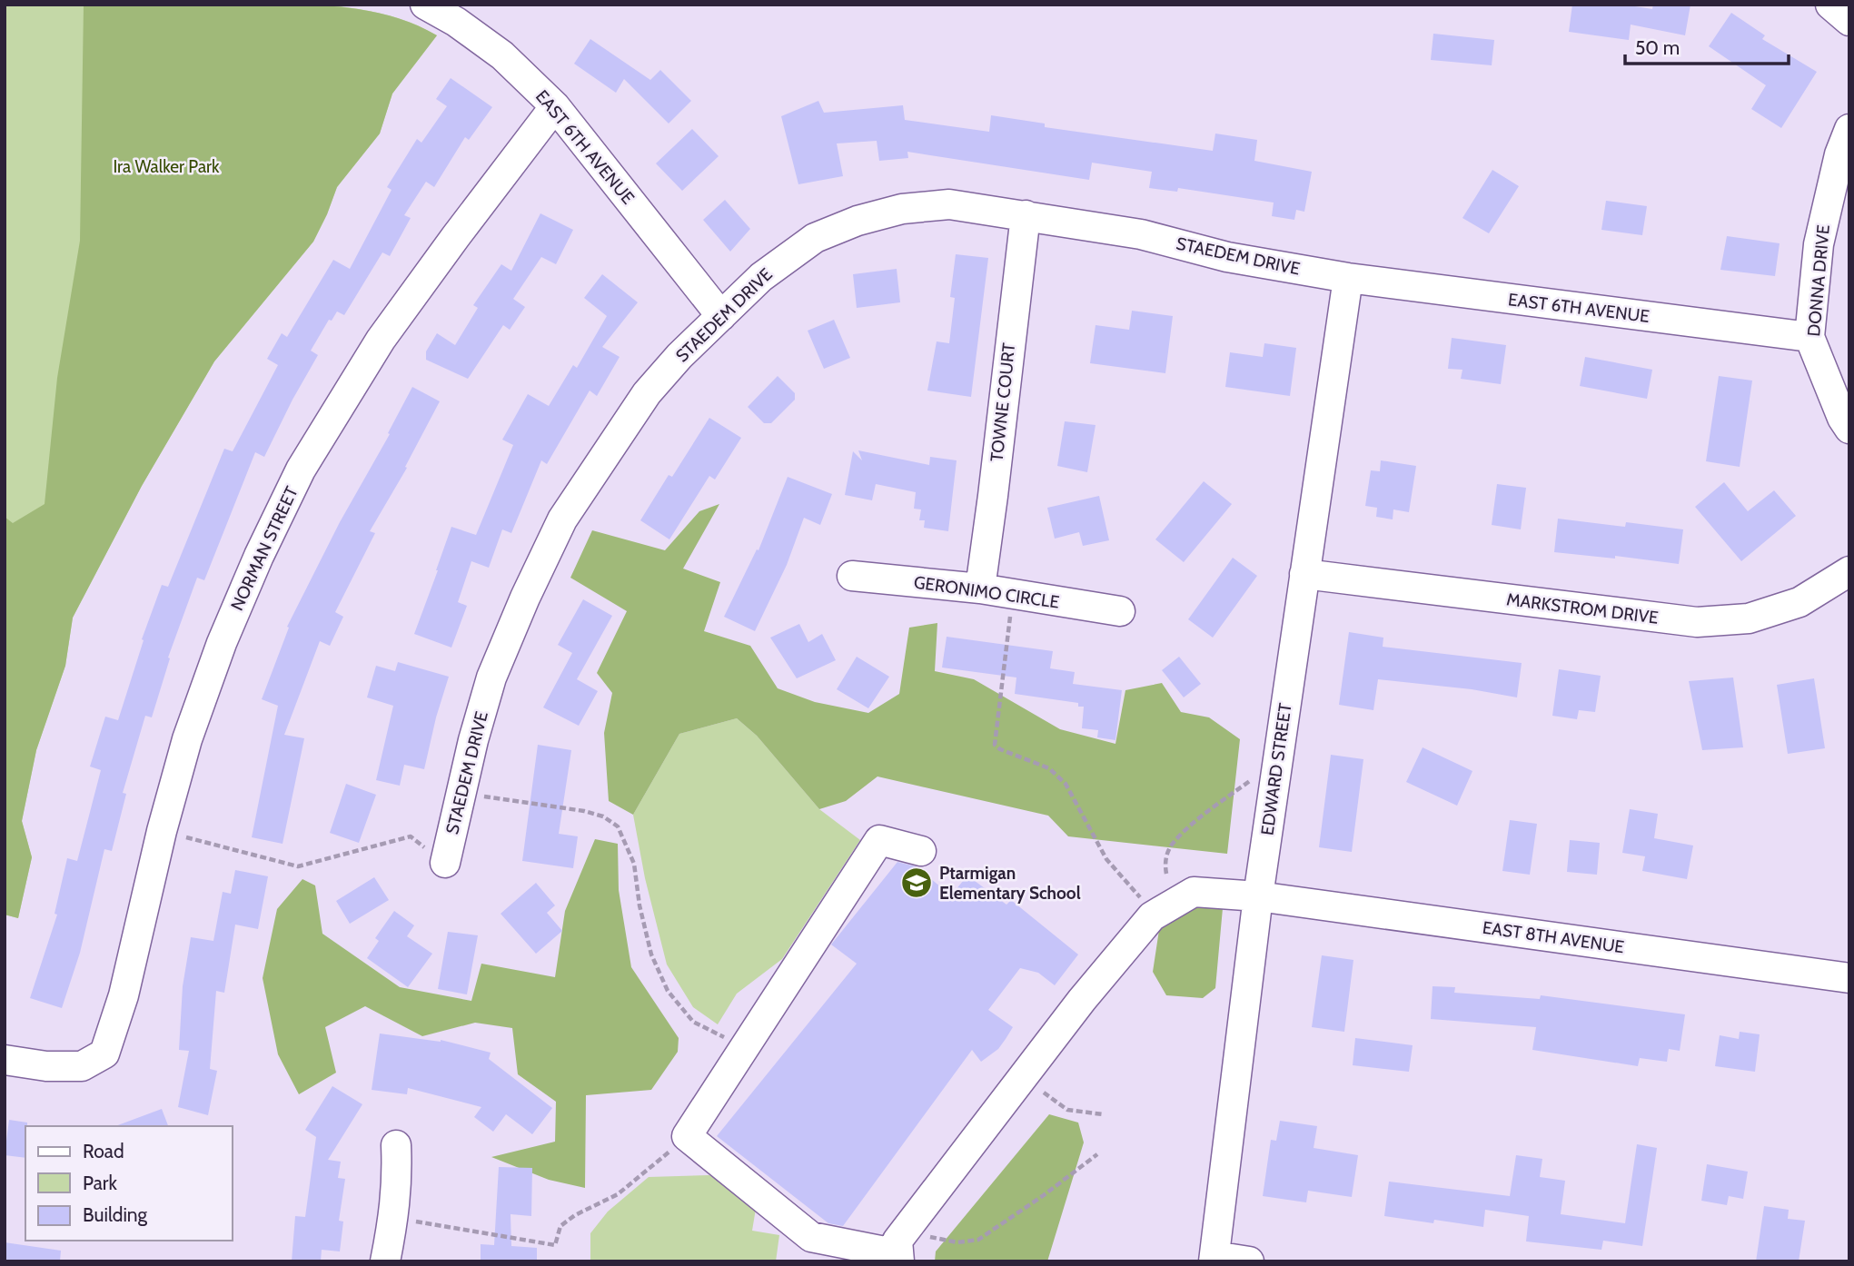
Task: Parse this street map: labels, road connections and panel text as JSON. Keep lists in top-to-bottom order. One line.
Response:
{"streets":{"street":["EAST 6TH AVENUE","STAEDEM DRIVE","DONNA DRIVE","TOWNE COURT","NORMAN STREET","GERONIMO CIRCLE","MARKSTROM DRIVE","EDWARD STREET","EAST 8TH AVENUE"]},"crossings":[["EAST 6TH AVENUE","STAEDEM DRIVE"],["EAST 6TH AVENUE","DONNA DRIVE"],["EAST 6TH AVENUE","NORMAN STREET"],["EAST 6TH AVENUE","EDWARD STREET"],["STAEDEM DRIVE","TOWNE COURT"],["STAEDEM DRIVE","EDWARD STREET"],["TOWNE COURT","GERONIMO CIRCLE"],["MARKSTROM DRIVE","EDWARD STREET"],["EDWARD STREET","EAST 8TH AVENUE"]],"parks":["Ira Walker Park"],"places":{"school or university":["Ptarmigan Elementary School"]},"legend":["Road","Park","Building"],"scale_bar":"50 m"}
